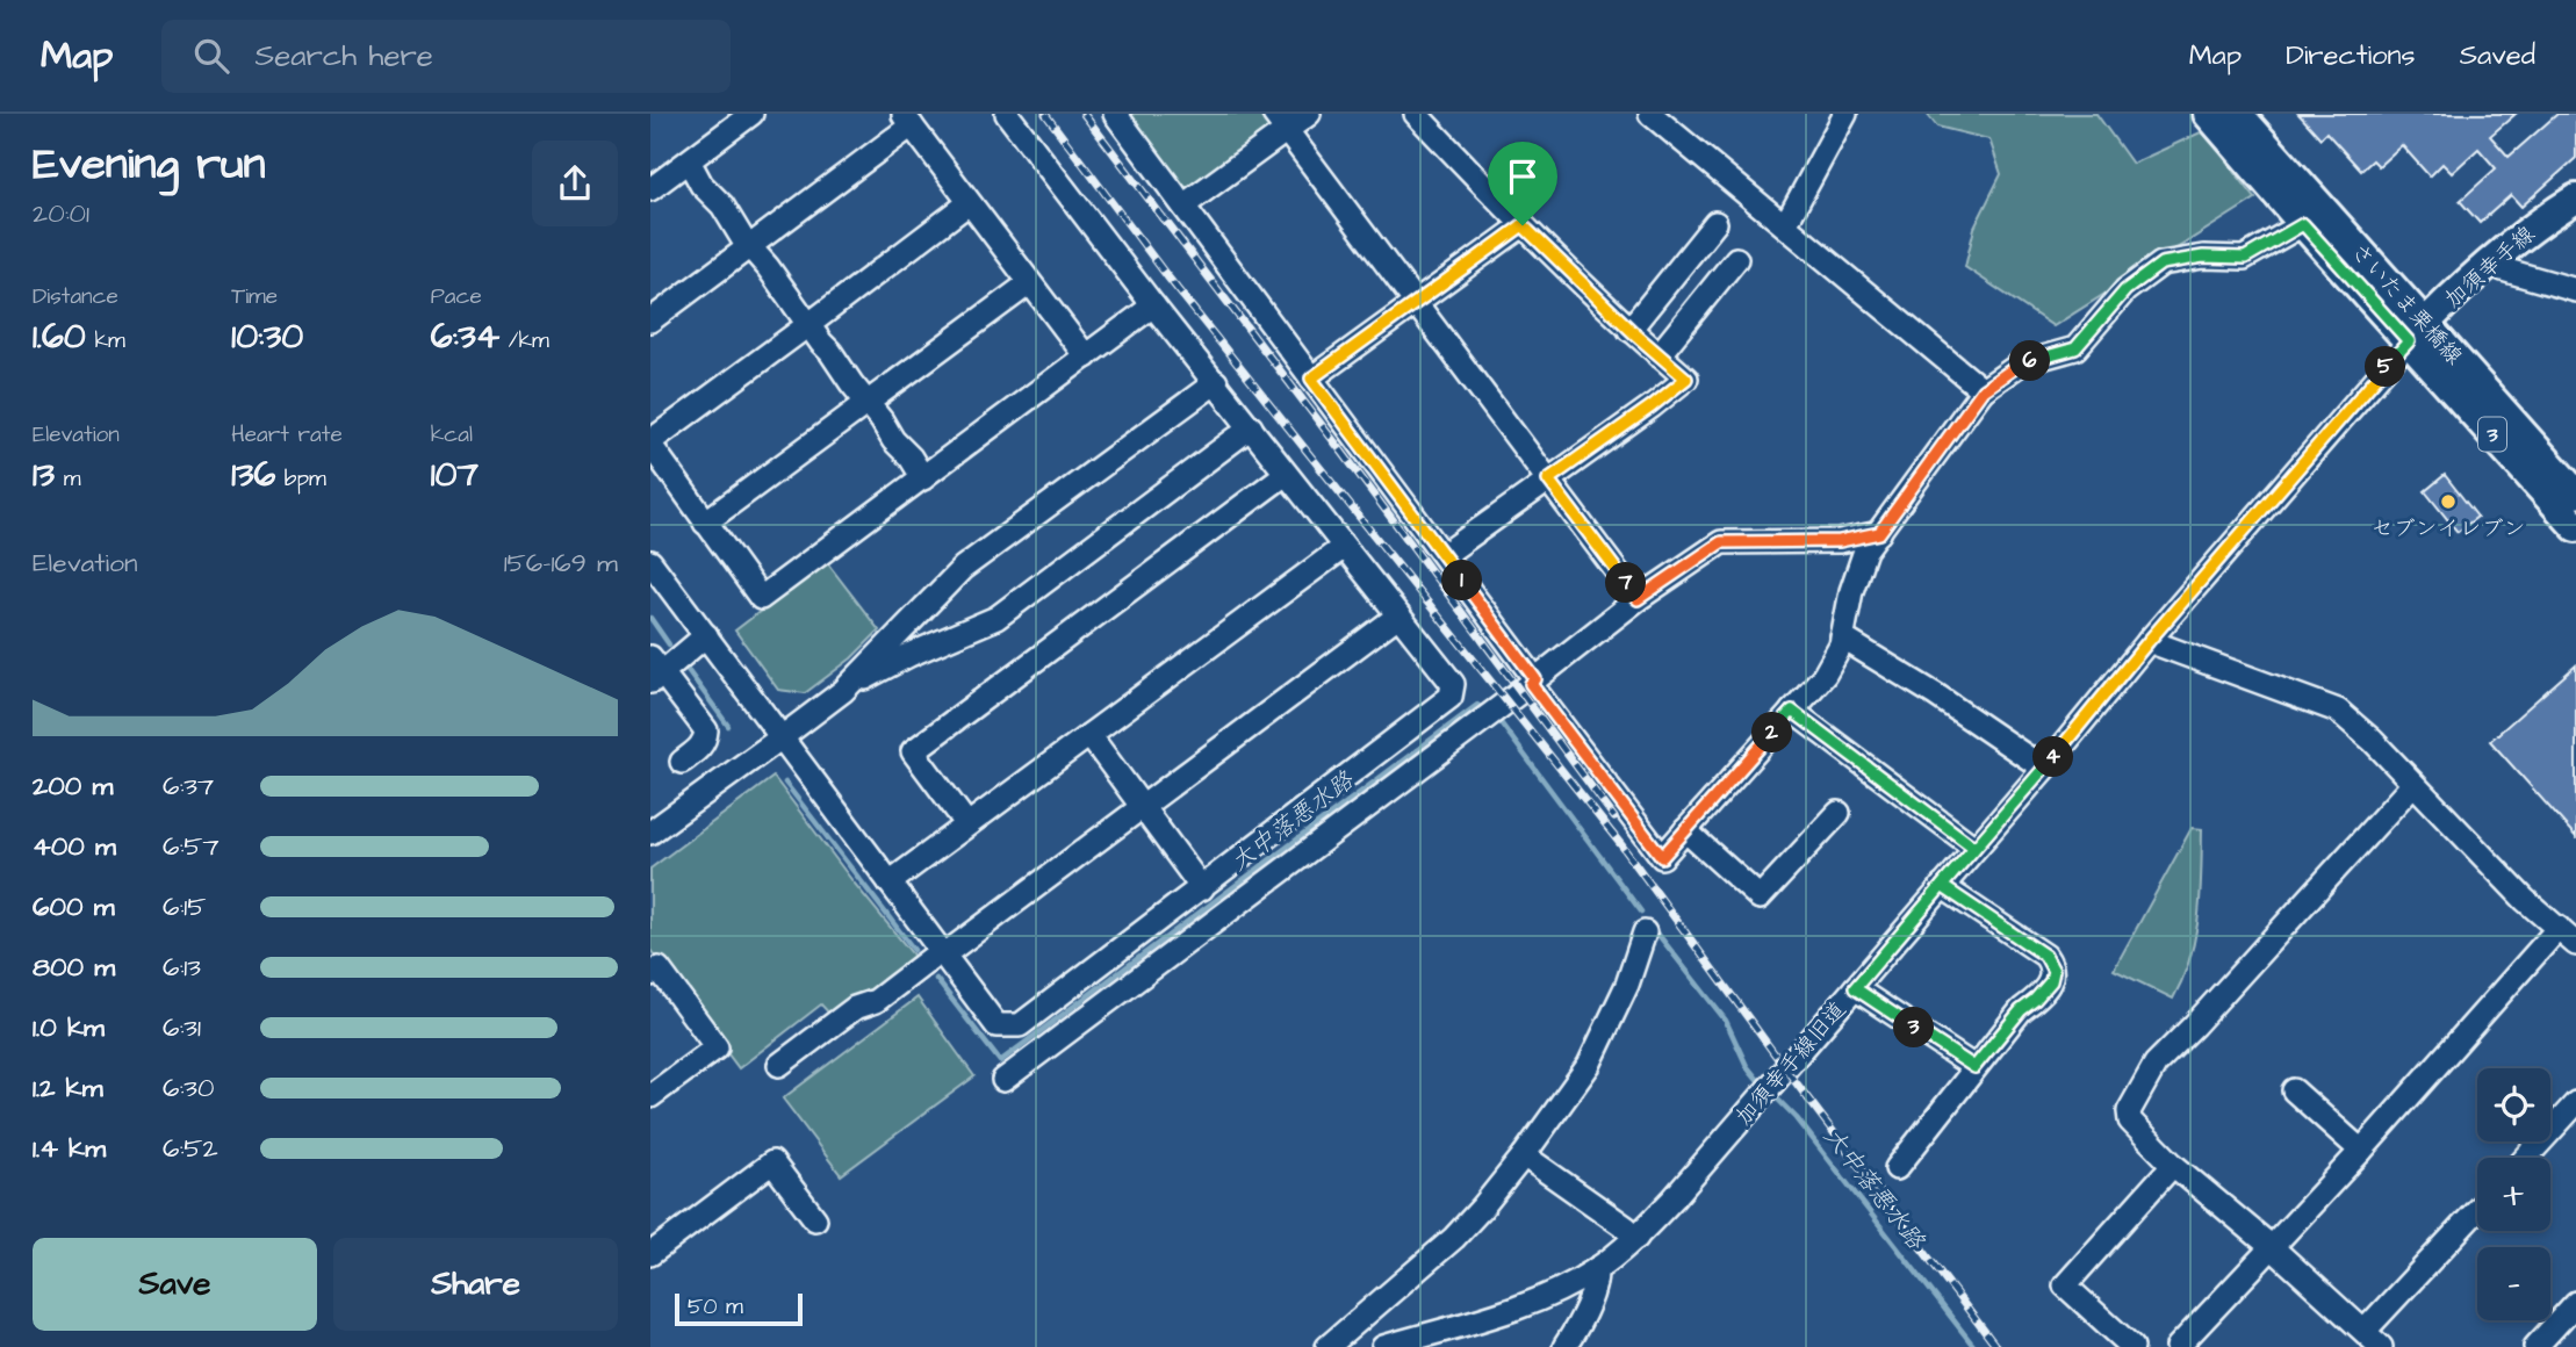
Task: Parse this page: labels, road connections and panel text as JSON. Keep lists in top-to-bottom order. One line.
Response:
{"streets":{"main road":["加須幸手線","さいたま栗橋線","3"],"street":["加須幸手線旧道"]},"crossings":[["加須幸手線","さいたま栗橋線"],["加須幸手線","加須幸手線旧道"],["さいたま栗橋線","加須幸手線旧道"]],"water":["大中落悪水路"],"places":["セブンイレブン"],"scale_bar":"50 m","page":{"header":"Map","search":"Search here","nav":["Map","Directions","Saved"],"heading":["Evening run","20:01"],"stats":[["Distance","1.60 km"],["Time","10:30"],["Pace","6:34 /km"],["Elevation","13 m"],["Heart rate","136 bpm"],["kcal","107"]],"pins":["6","5","1","7","2","4","3"],"chart":["Elevation","156–169 m"],"list":[{"name":"200 m","note":"6:37"},{"name":"400 m","note":"6:57"},{"name":"600 m","note":"6:15"},{"name":"800 m","note":"6:13"},{"name":"1.0 km","note":"6:31"},{"name":"1.2 km","note":"6:30"},{"name":"1.4 km","note":"6:52"}],"map_buttons":["+","−"],"buttons":["Save","Share"],"scale":"50 m"}}
